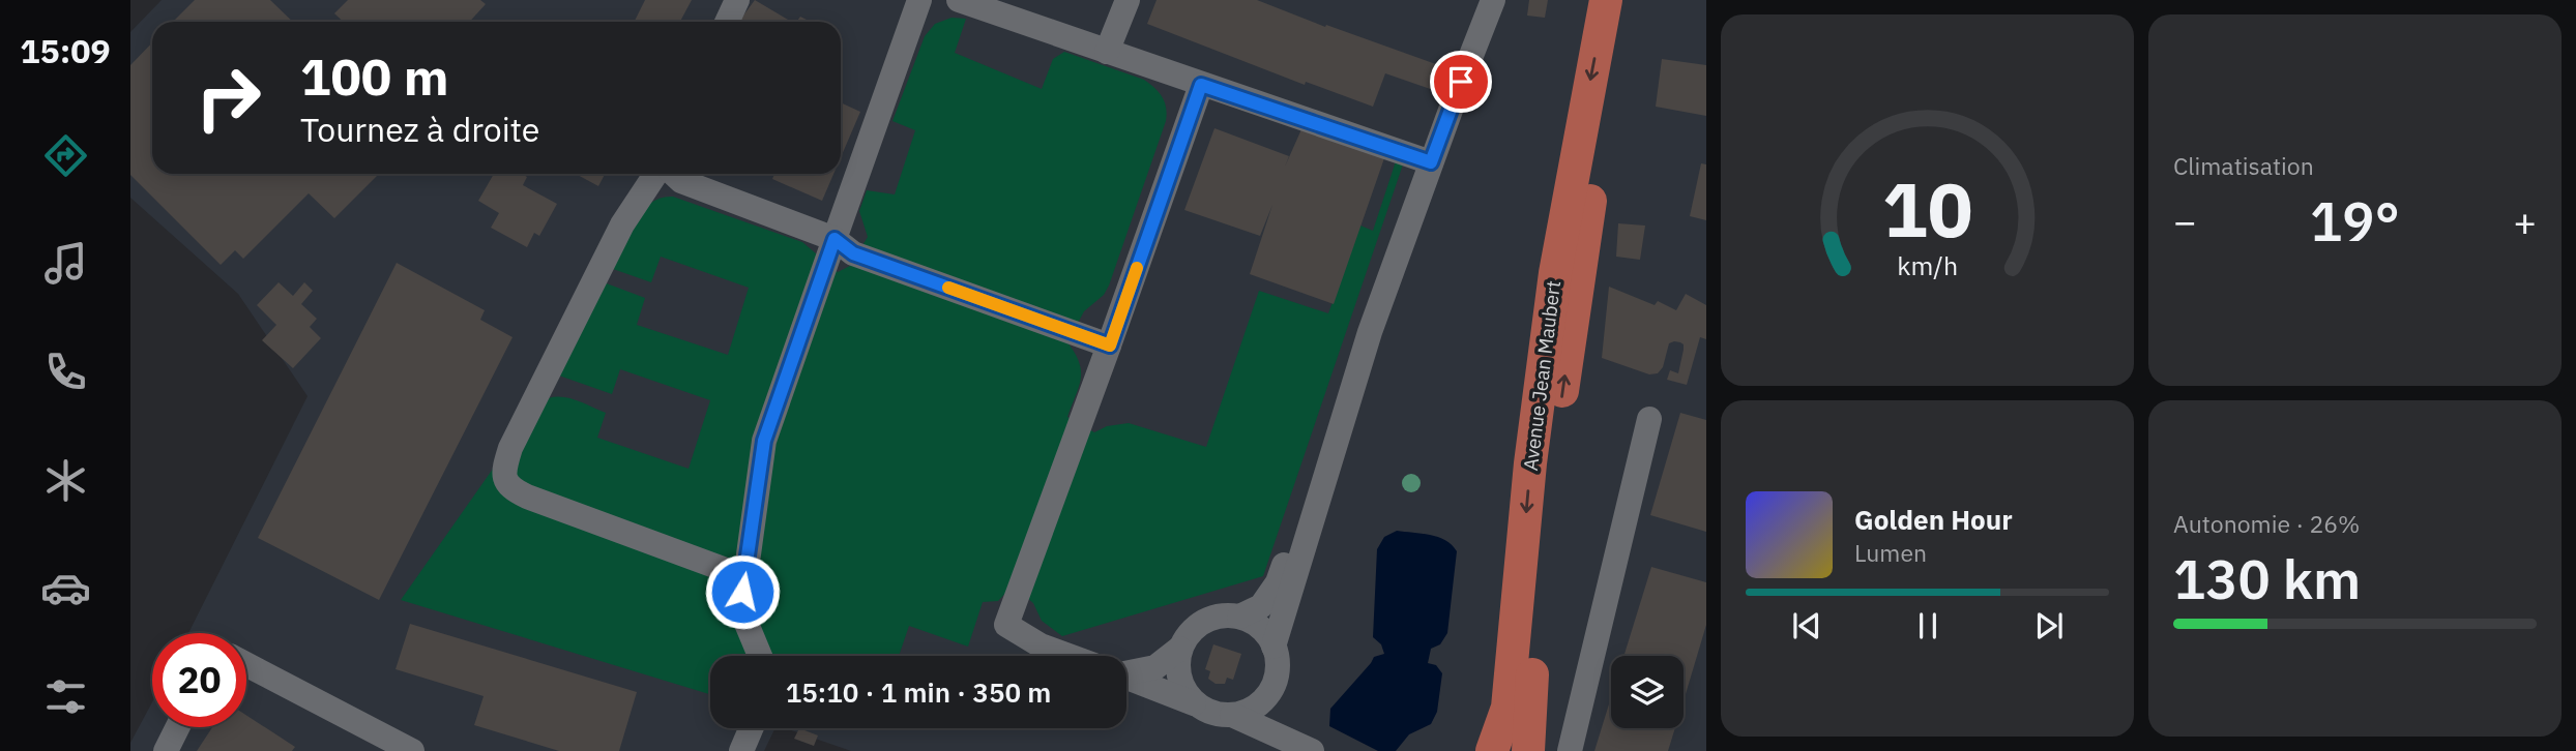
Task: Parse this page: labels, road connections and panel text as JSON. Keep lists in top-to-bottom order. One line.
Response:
{"streets":{"main road":["Avenue Jean Maubert"]},"page":{"tabs":"15:09","tile":["Climatisation",["Autonomie · 26%","130 km"]],"turn":["100 m","Tournez à droite"],"heat":["−","19°","+"],"song":["Golden Hour","Lumen"],"limit":"20","trip":"15:10 · 1 min · 350 m","gauge":["10","km/h"]}}
